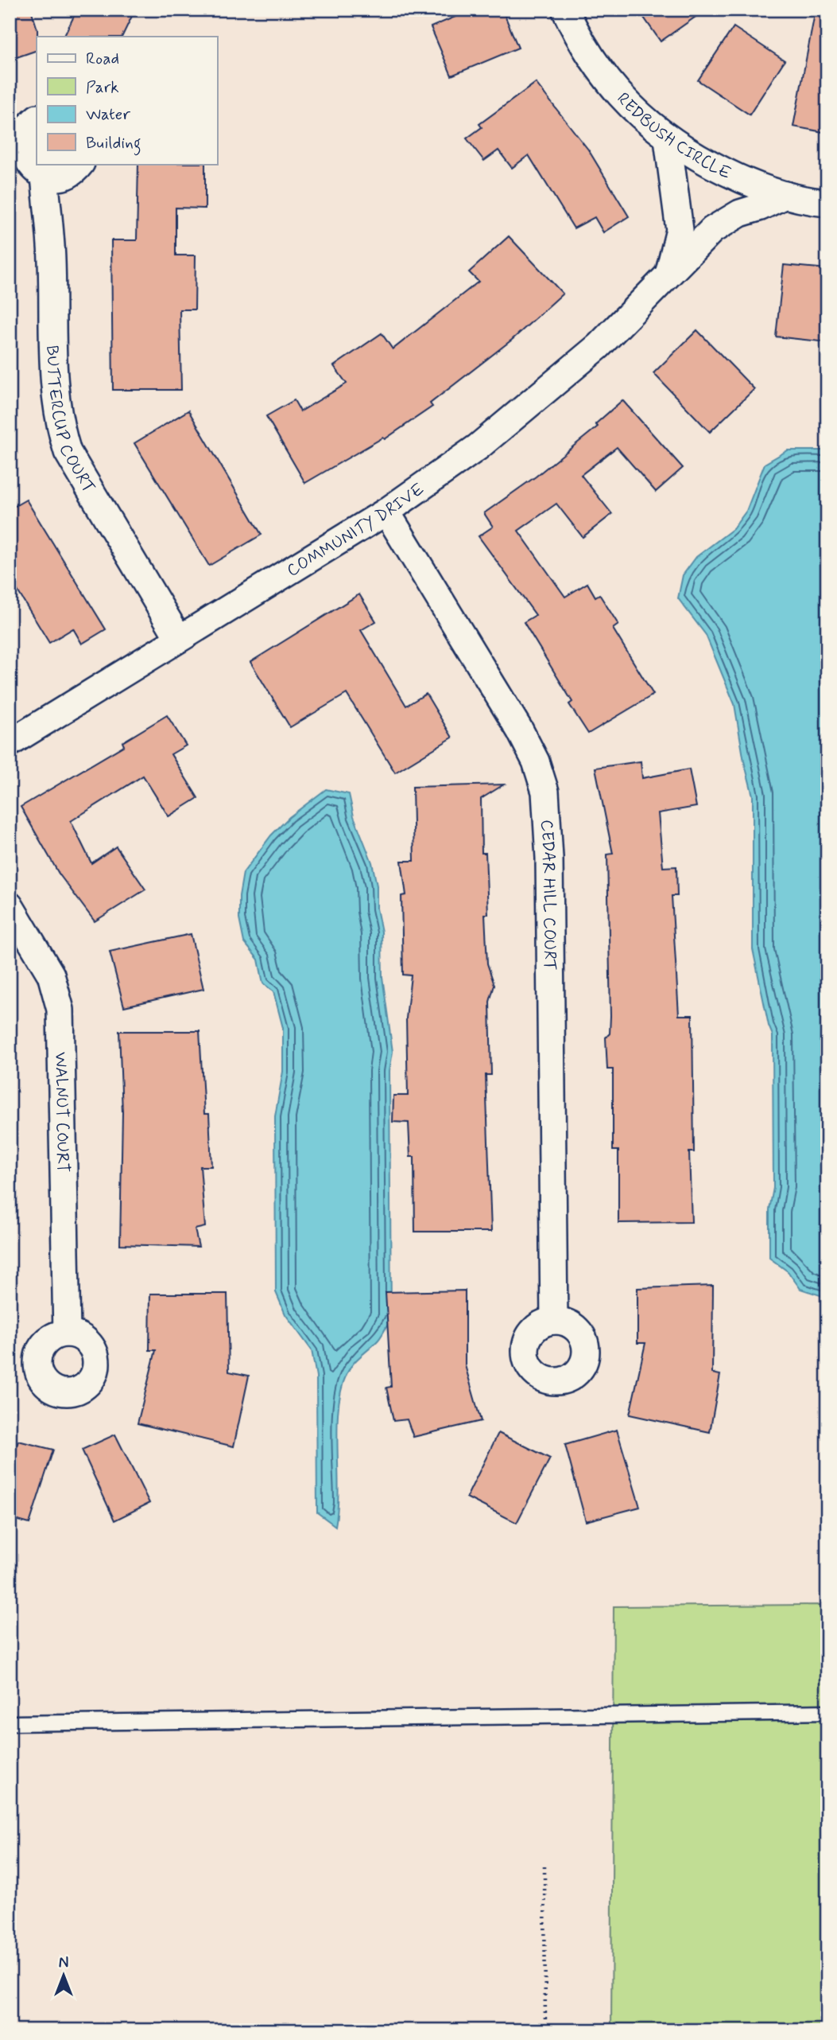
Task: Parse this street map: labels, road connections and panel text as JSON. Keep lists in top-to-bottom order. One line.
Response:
{"streets":{"street":["REDBUSH CIRCLE","BUTTERCUP COURT","COMMUNITY DRIVE","CEDAR HILL COURT","WALNUT COURT"]},"crossings":[["REDBUSH CIRCLE","COMMUNITY DRIVE"],["BUTTERCUP COURT","COMMUNITY DRIVE"],["COMMUNITY DRIVE","CEDAR HILL COURT"]],"legend":["Road","Park","Water","Building"],"north":"top"}
